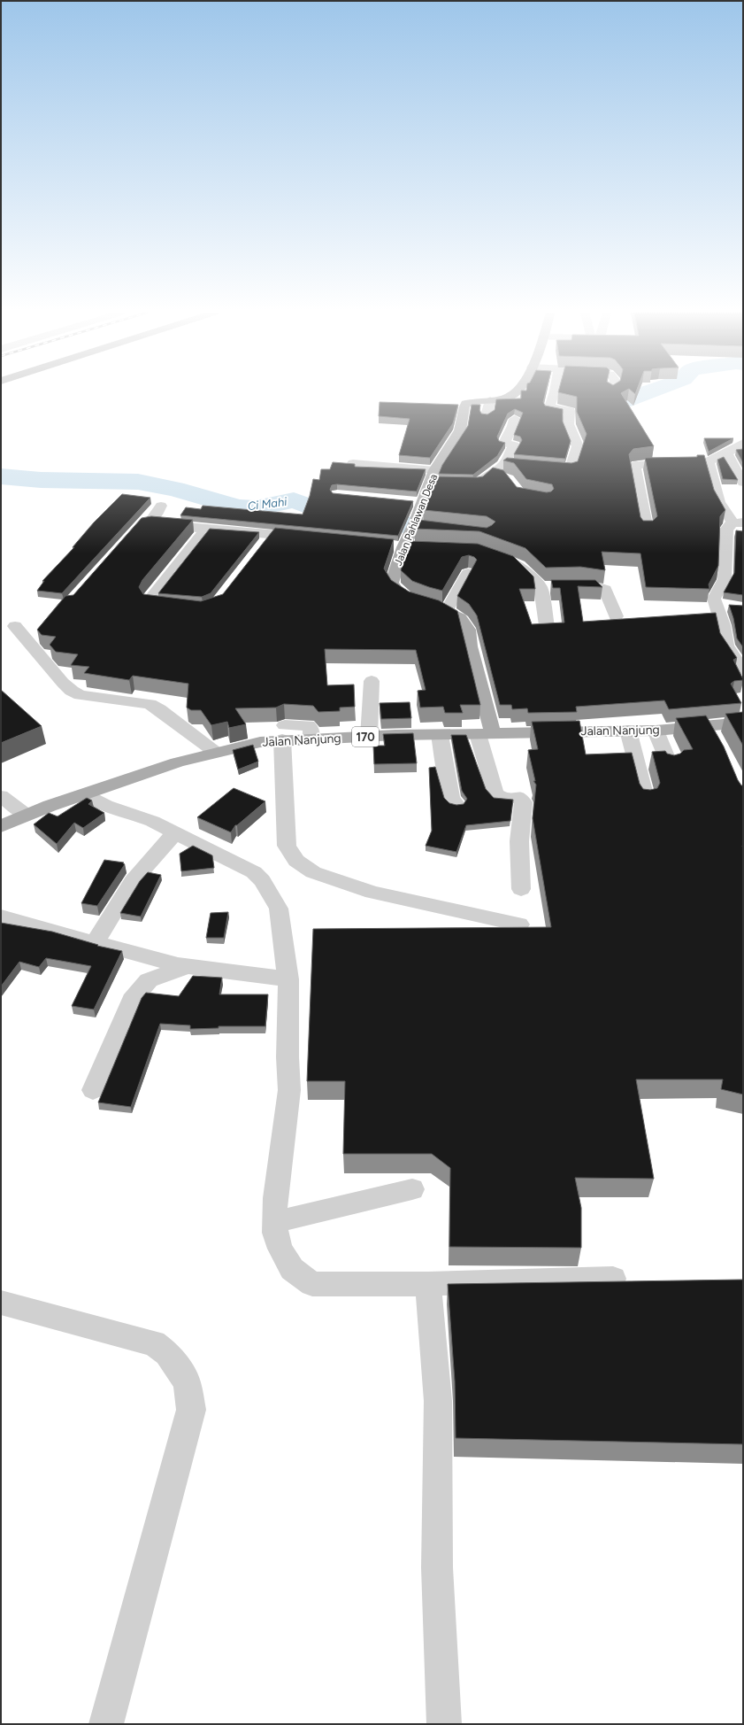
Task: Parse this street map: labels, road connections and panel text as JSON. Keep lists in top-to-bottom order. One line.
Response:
{"streets":{"main road":["Jalan Pahlawan Desa","Jalan Nanjung","170"]},"crossings":[["Jalan Pahlawan Desa","Jalan Nanjung"]],"water":["Ci Mahi"]}
